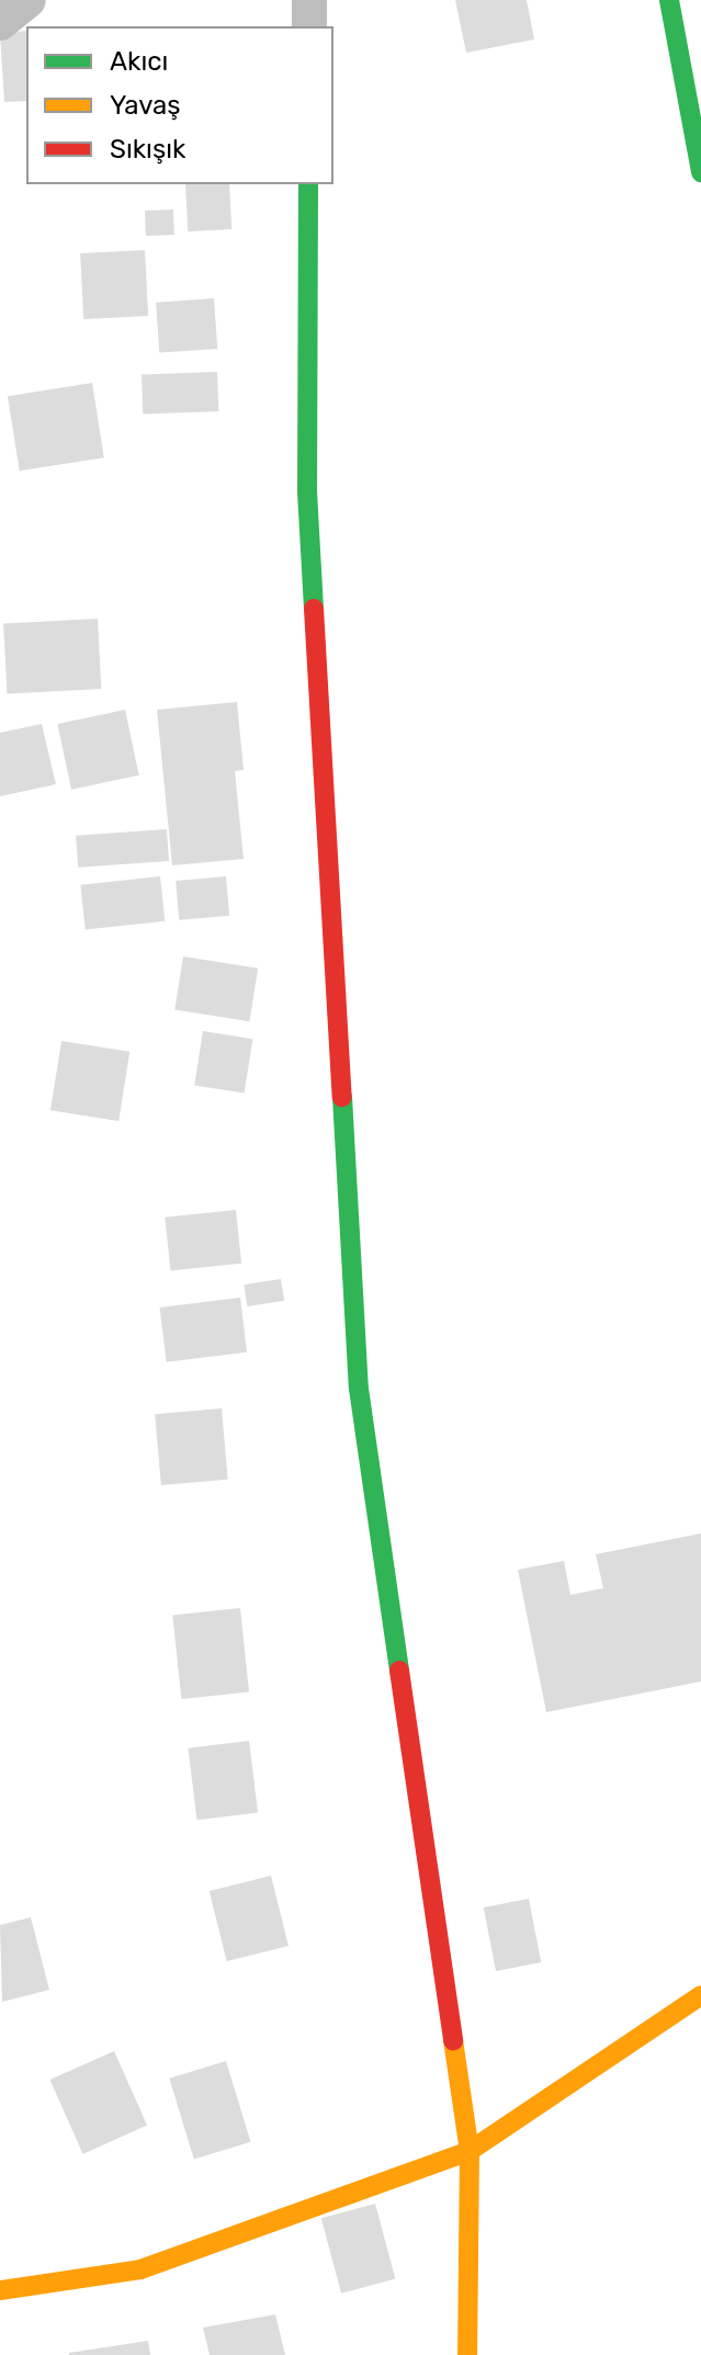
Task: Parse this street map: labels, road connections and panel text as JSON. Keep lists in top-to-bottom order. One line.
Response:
{"legend":["Akıcı","Yavaş","Sıkışık"]}
